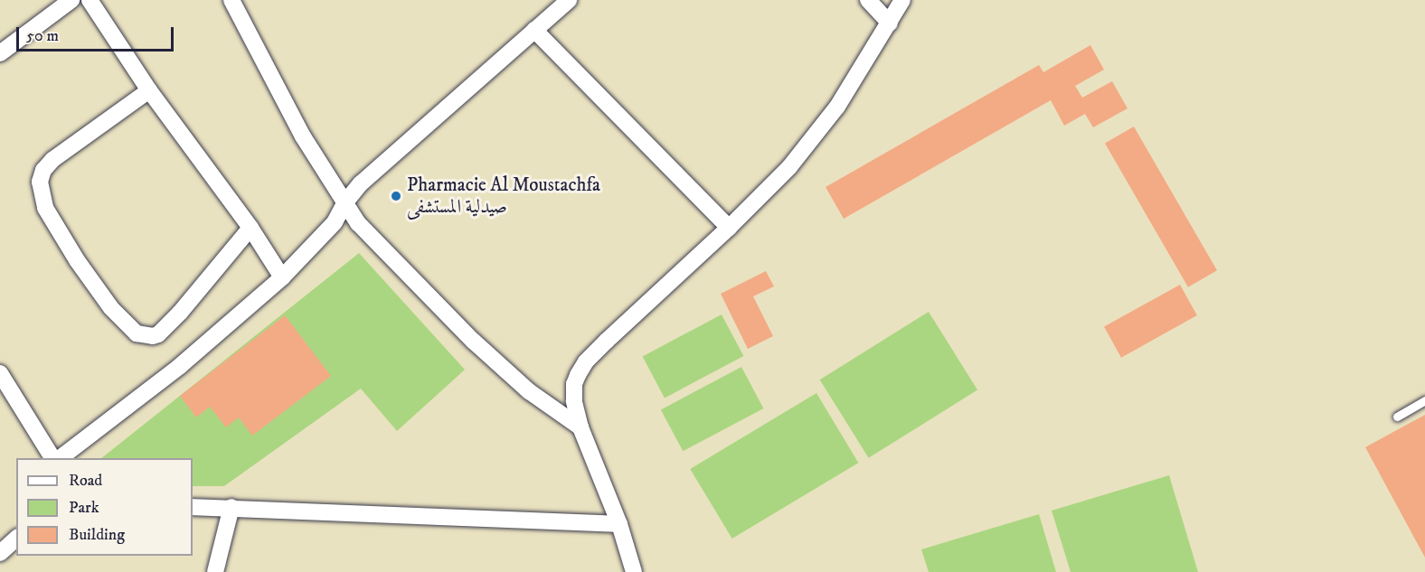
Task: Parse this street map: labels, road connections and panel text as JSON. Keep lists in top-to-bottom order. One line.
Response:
{"places":["Pharmacie Al Moustachfa صيدلية المستشفى"],"legend":["Road","Park","Building"],"scale_bar":"50 m"}
